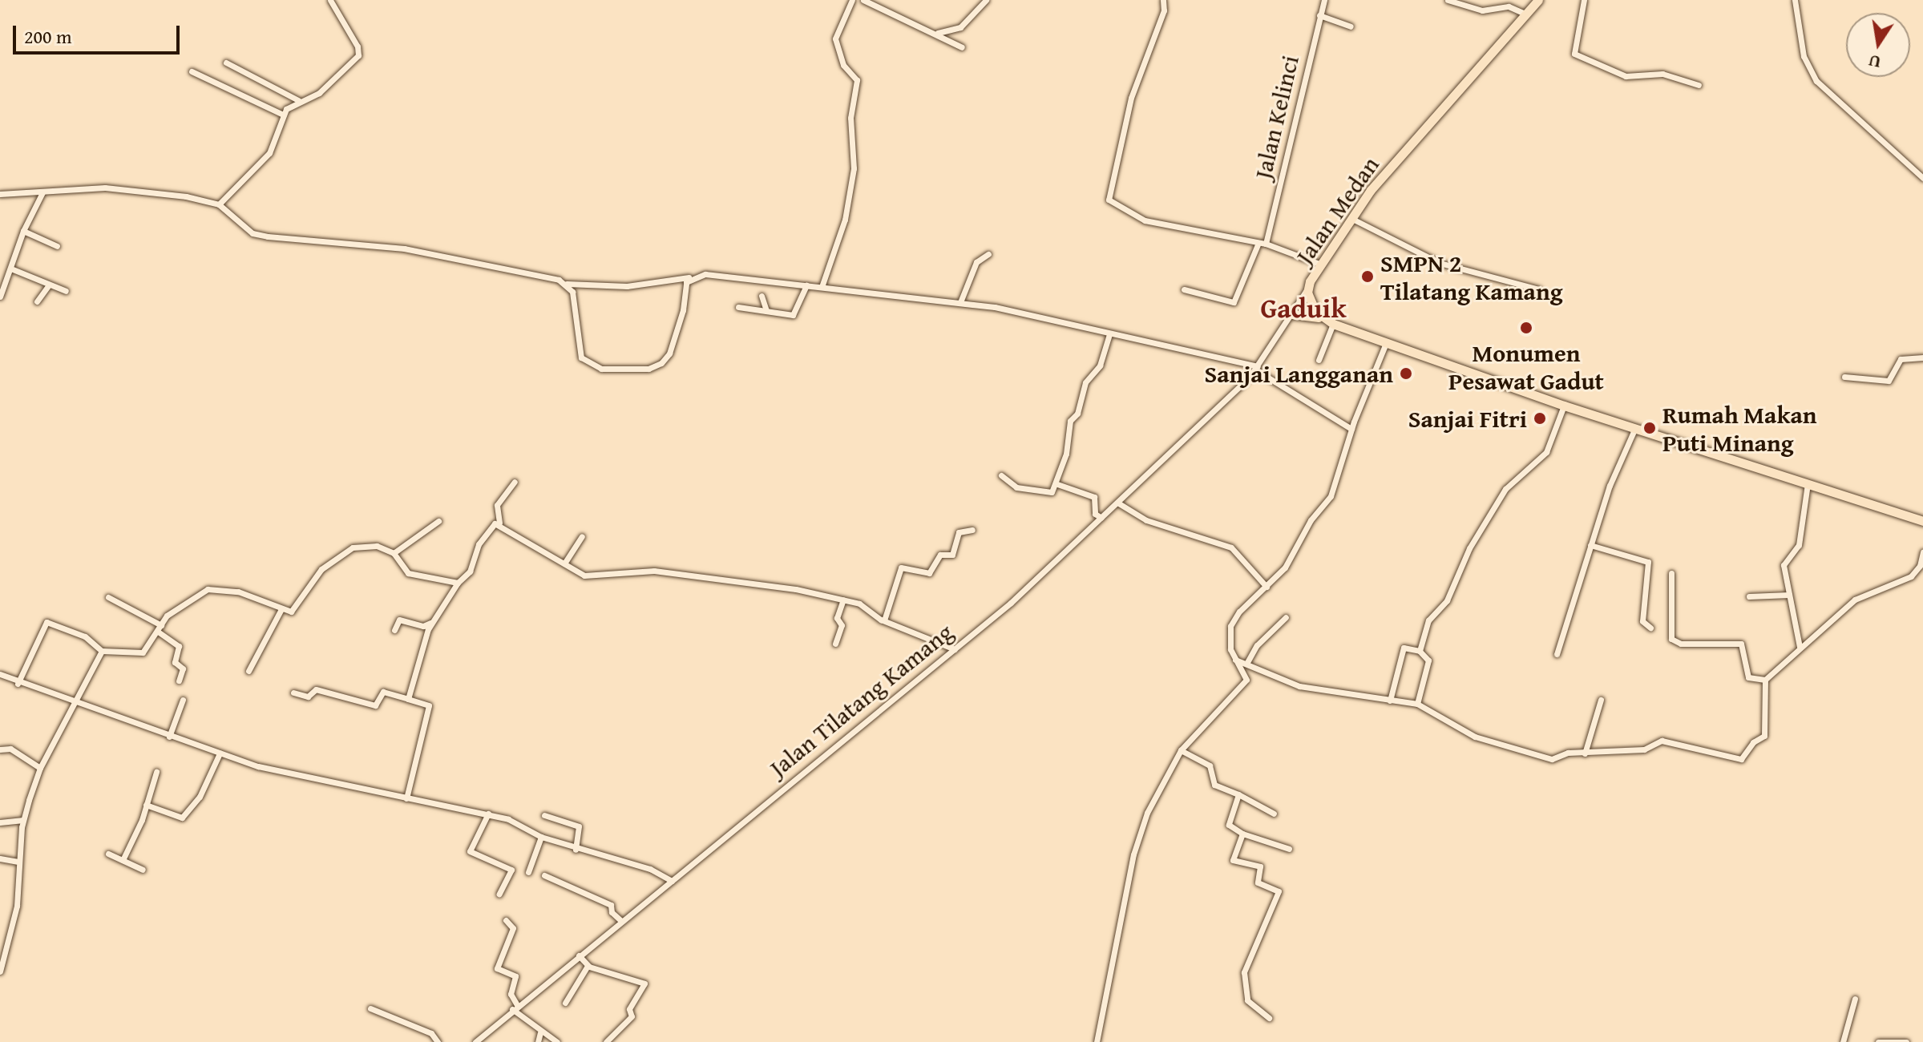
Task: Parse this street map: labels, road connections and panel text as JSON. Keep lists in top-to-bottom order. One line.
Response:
{"streets":{"highway":["Jalan Medan"],"street":["Jalan Kelinci","Jalan Tilatang Kamang"]},"crossings":[["Jalan Medan","Jalan Tilatang Kamang"]],"districts":["Gaduik"],"places":["SMPN 2 Tilatang Kamang","Monumen Pesawat Gadut","Sanjai Langganan","Sanjai Fitri","Rumah Makan Puti Minang"],"scale_bar":"200 m","north":"bottom"}
